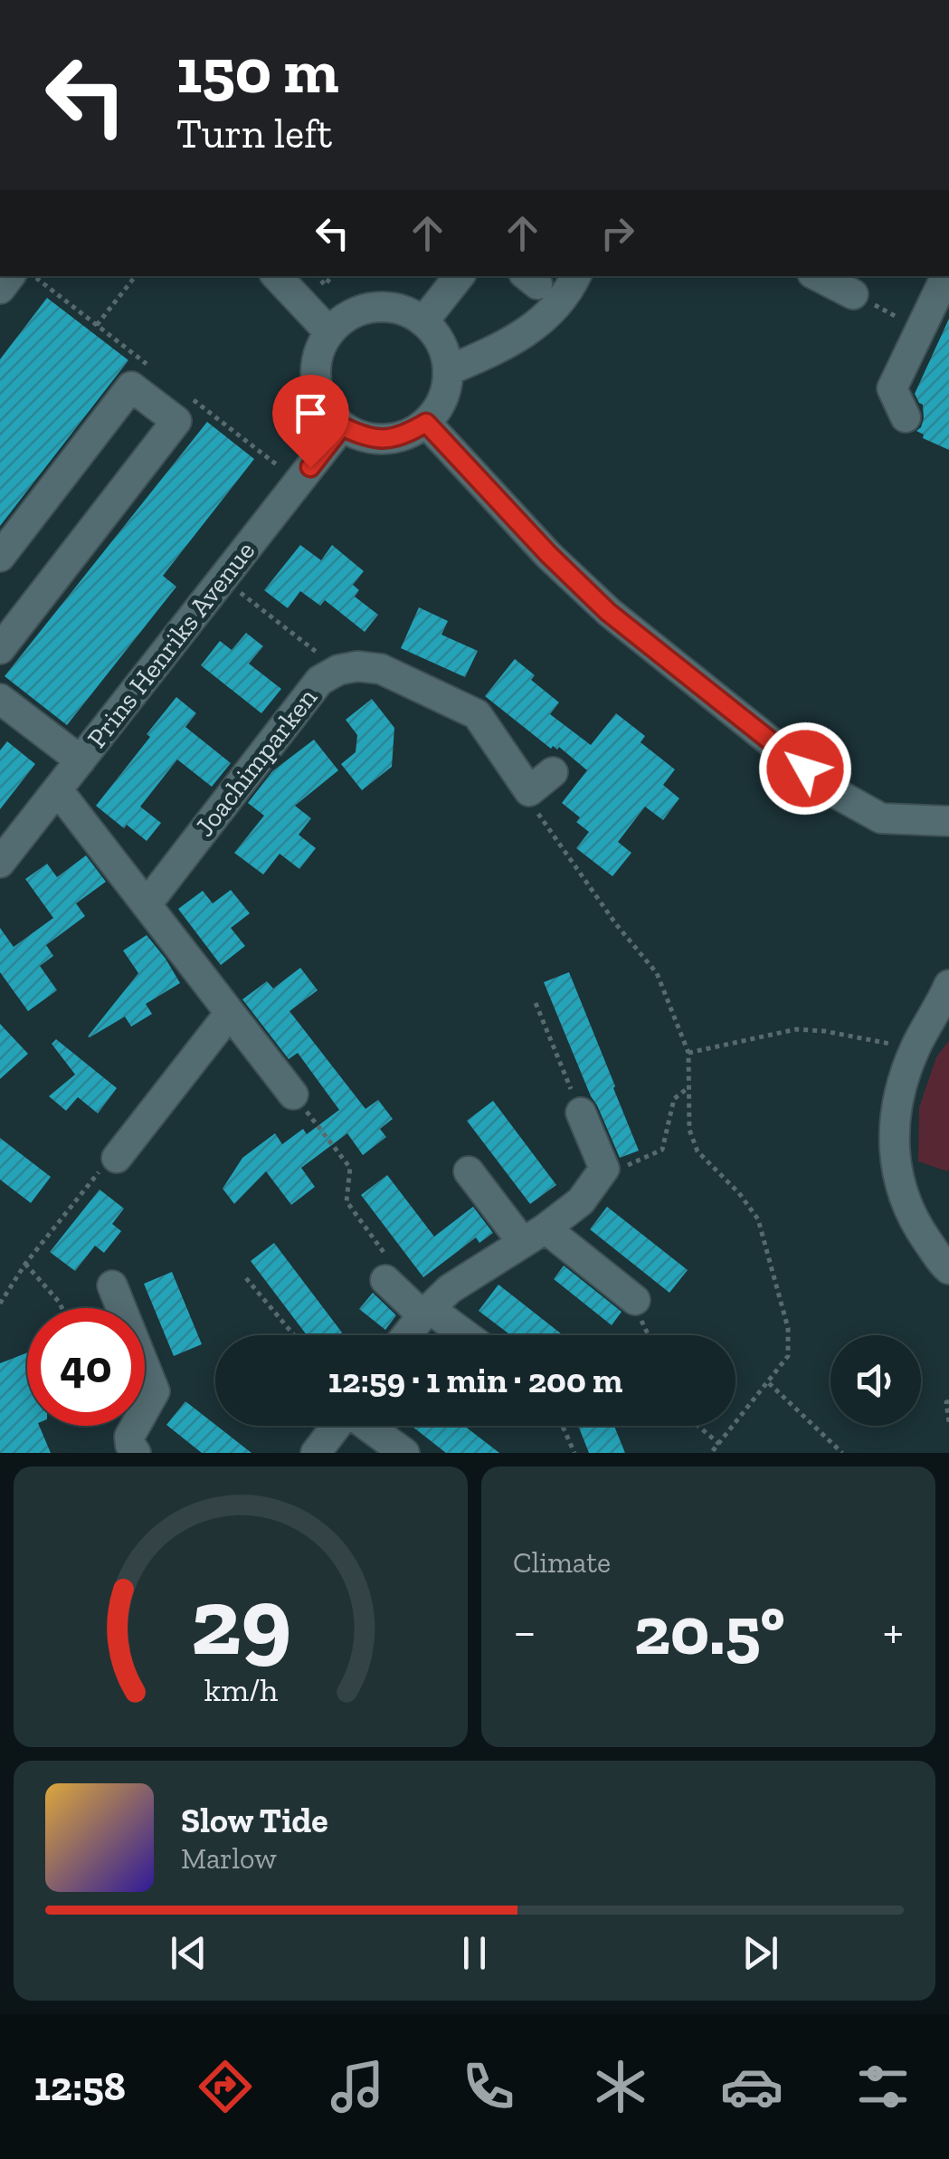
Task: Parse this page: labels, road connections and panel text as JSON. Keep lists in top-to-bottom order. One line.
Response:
{"streets":{"street":["Prins Henriks Avenue","Joachimparken"]},"page":{"turn":["150 m","Turn left"],"limit":"40","trip":"12:59 · 1 min · 200 m","tile":"Climate","heat":["−","20.5°","+"],"song":["Slow Tide","Marlow"],"tabs":"12:58","gauge":["29","km/h"]}}
